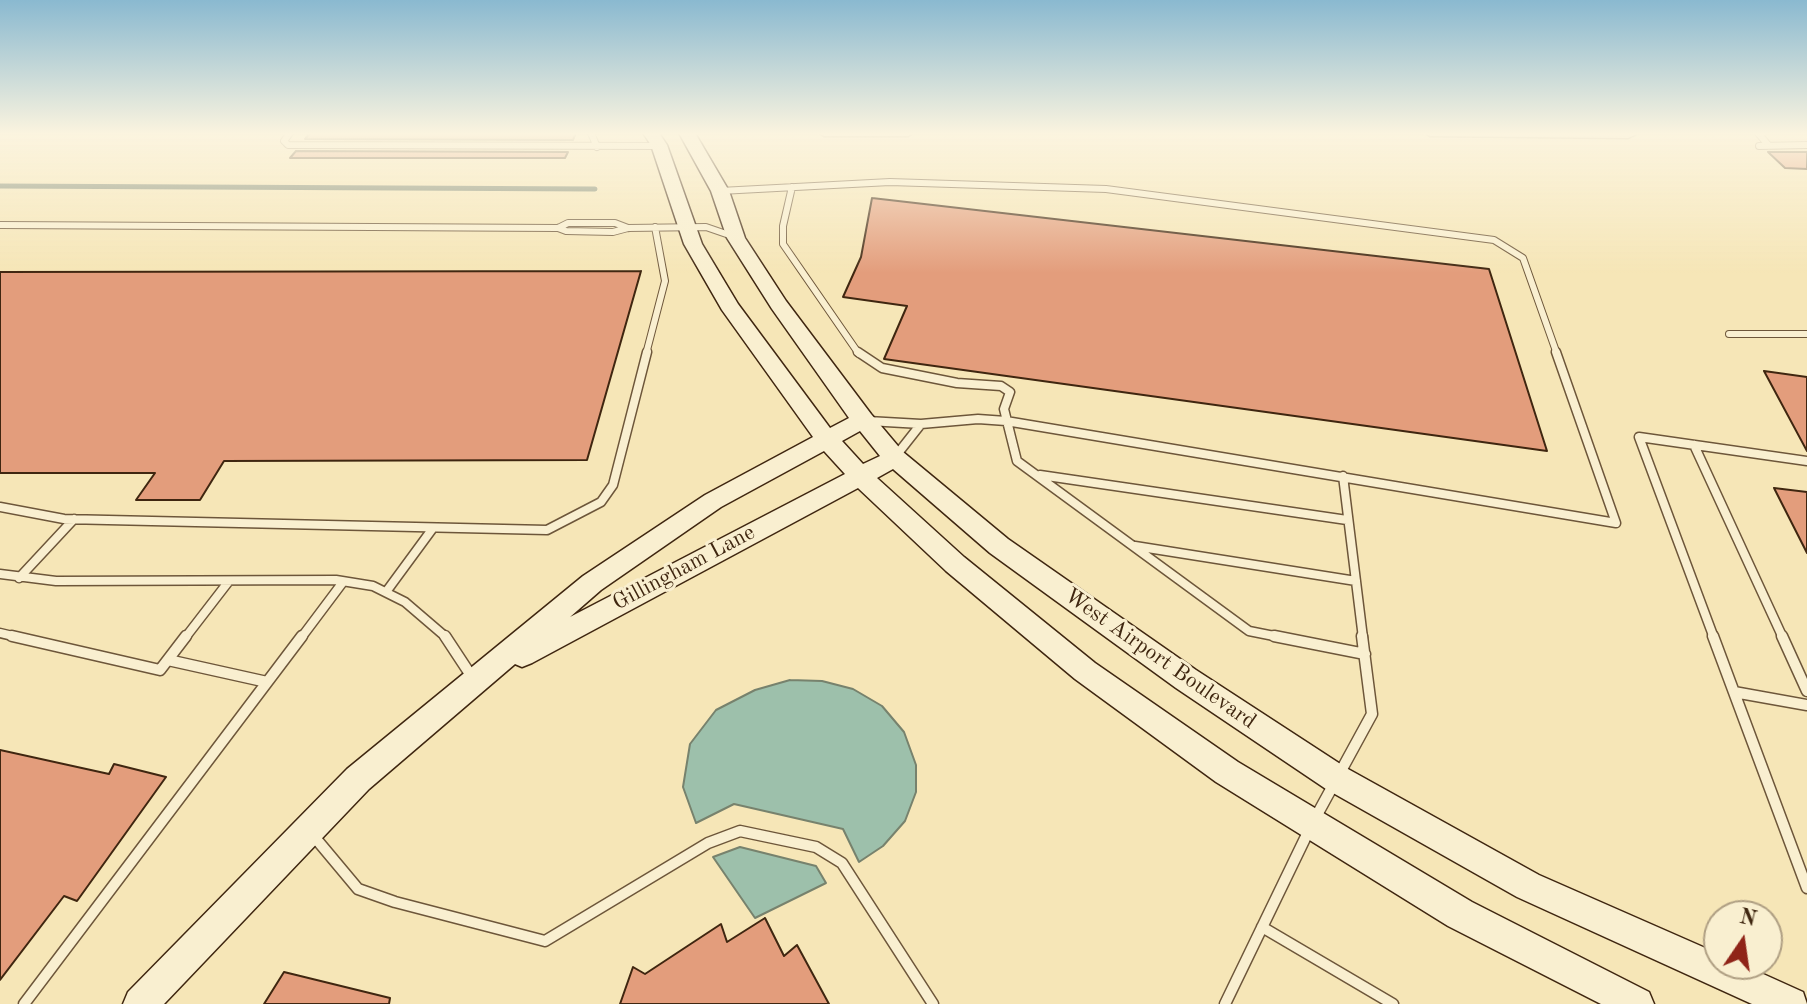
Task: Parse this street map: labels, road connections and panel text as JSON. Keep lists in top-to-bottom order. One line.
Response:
{"streets":{"main road":["Gillingham Lane","West Airport Boulevard"]},"crossings":[["Gillingham Lane","West Airport Boulevard"]],"north":"top"}
